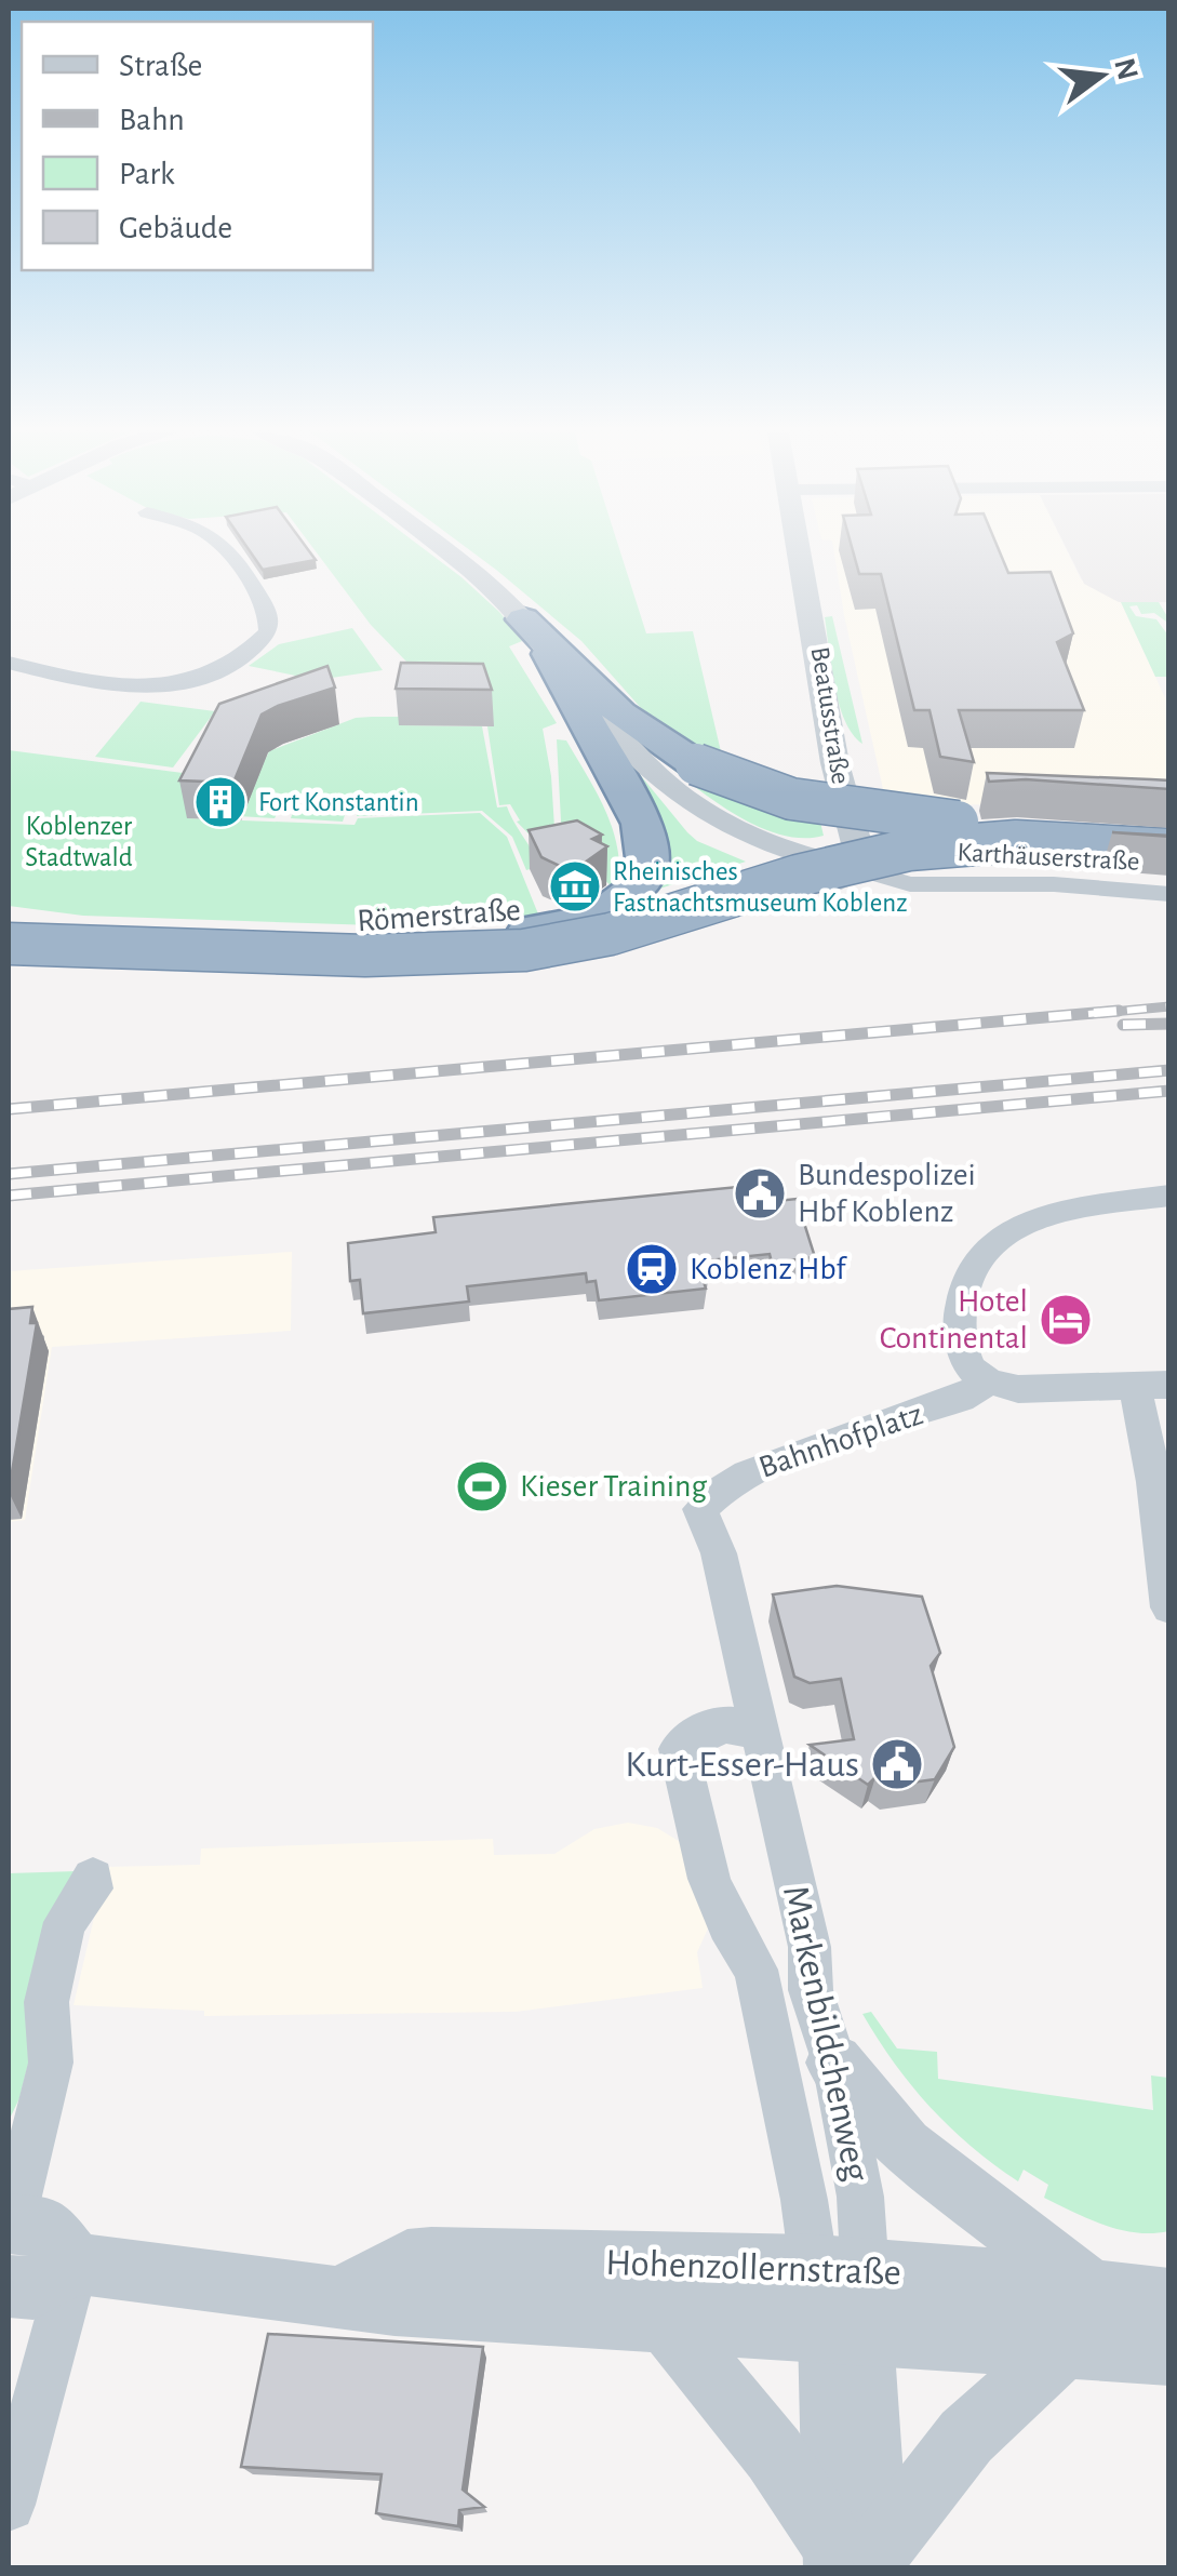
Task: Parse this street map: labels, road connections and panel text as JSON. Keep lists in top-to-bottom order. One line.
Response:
{"streets":{"street":["Beatusstraße","Karthäuserstraße","Römerstraße","Bahnhofplatz","Markenbildchenweg","Hohenzollernstraße"]},"crossings":[["Beatusstraße","Karthäuserstraße"],["Beatusstraße","Römerstraße"],["Karthäuserstraße","Römerstraße"],["Bahnhofplatz","Markenbildchenweg"],["Markenbildchenweg","Hohenzollernstraße"]],"parks":["Koblenzer Stadtwald"],"places":{"building":["Fort Konstantin"],"museum":["Rheinisches Fastnachtsmuseum Koblenz"],"public building":["Bundespolizei Hbf Koblenz","Kurt-Esser-Haus"],"station":["Koblenz Hbf"],"hotel":["Hotel Continental"],"sports":["Kieser Training"]},"legend":["Straße","Bahn","Park","Gebäude"],"north":"right"}
